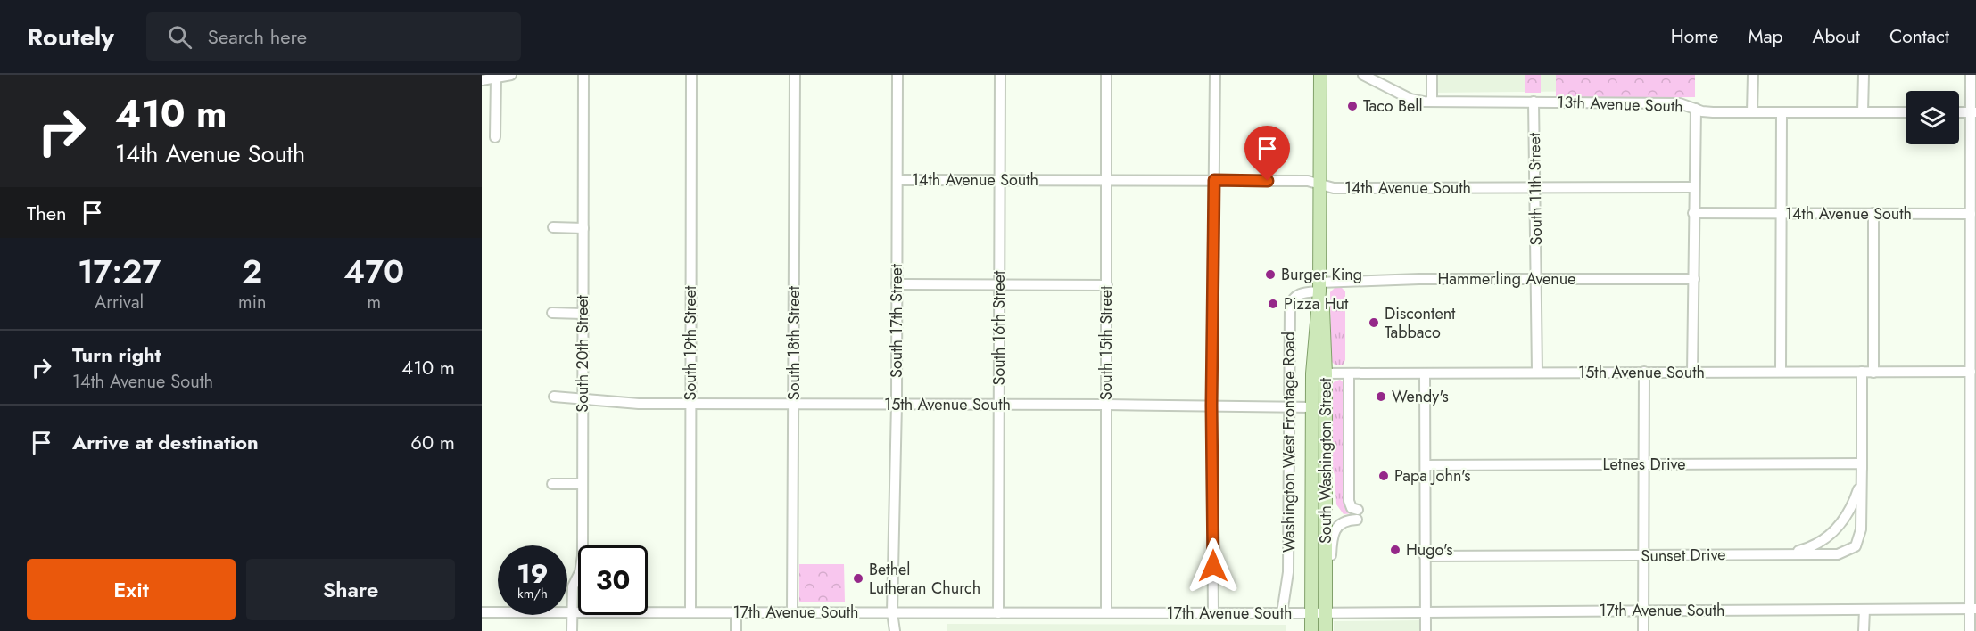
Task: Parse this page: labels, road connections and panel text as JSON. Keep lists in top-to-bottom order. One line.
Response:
{"streets":{"main road":["South Washington Street"],"street":["13th Avenue South","14th Avenue South","South 11th Street","Hammerling Avenue","South 17th Street","South 16th Street","South 19th Street","South 18th Street","South 15th Street","South 20th Street","15th Avenue South","Washington West Frontage Road","Letnes Drive","Sunset Drive","17th Avenue South"]},"crossings":[["13th Avenue South","South 11th Street"],["14th Avenue South","South 11th Street"],["14th Avenue South","South 17th Street"],["14th Avenue South","South 16th Street"],["14th Avenue South","South 15th Street"],["14th Avenue South","South Washington Street"],["South 11th Street","Hammerling Avenue"],["South 11th Street","15th Avenue South"],["Hammerling Avenue","Washington West Frontage Road"],["Hammerling Avenue","South Washington Street"],["South 17th Street","15th Avenue South"],["South 17th Street","17th Avenue South"],["South 16th Street","15th Avenue South"],["South 16th Street","17th Avenue South"],["South 19th Street","15th Avenue South"],["South 19th Street","17th Avenue South"],["South 18th Street","15th Avenue South"],["South 18th Street","17th Avenue South"],["South 15th Street","15th Avenue South"],["South 15th Street","17th Avenue South"],["South 20th Street","15th Avenue South"],["South 20th Street","17th Avenue South"],["15th Avenue South","Washington West Frontage Road"],["15th Avenue South","South Washington Street"],["Washington West Frontage Road","South Washington Street"],["Washington West Frontage Road","17th Avenue South"],["South Washington Street","17th Avenue South"],["Letnes Drive","Sunset Drive"]],"places":["Taco Bell","Burger King","Pizza Hut","Discontent Tabbaco","Wendy's","Papa John's","Hugo's","Bethel Lutheran Church"],"page":{"header":"Routely","search":"Search here","nav":["Home","Map","About","Contact"],"turn":["410 m","14th Avenue South"],"then":"Then","eta":["17:27","Arrival","2","min","470","m"],"list":[{"name":"Turn right","note":"14th Avenue South","value":"410 m"},{"name":"Arrive at destination","value":"60 m"}],"speed":"19 km/h","limit":"30","buttons":["Exit","Share"]}}
